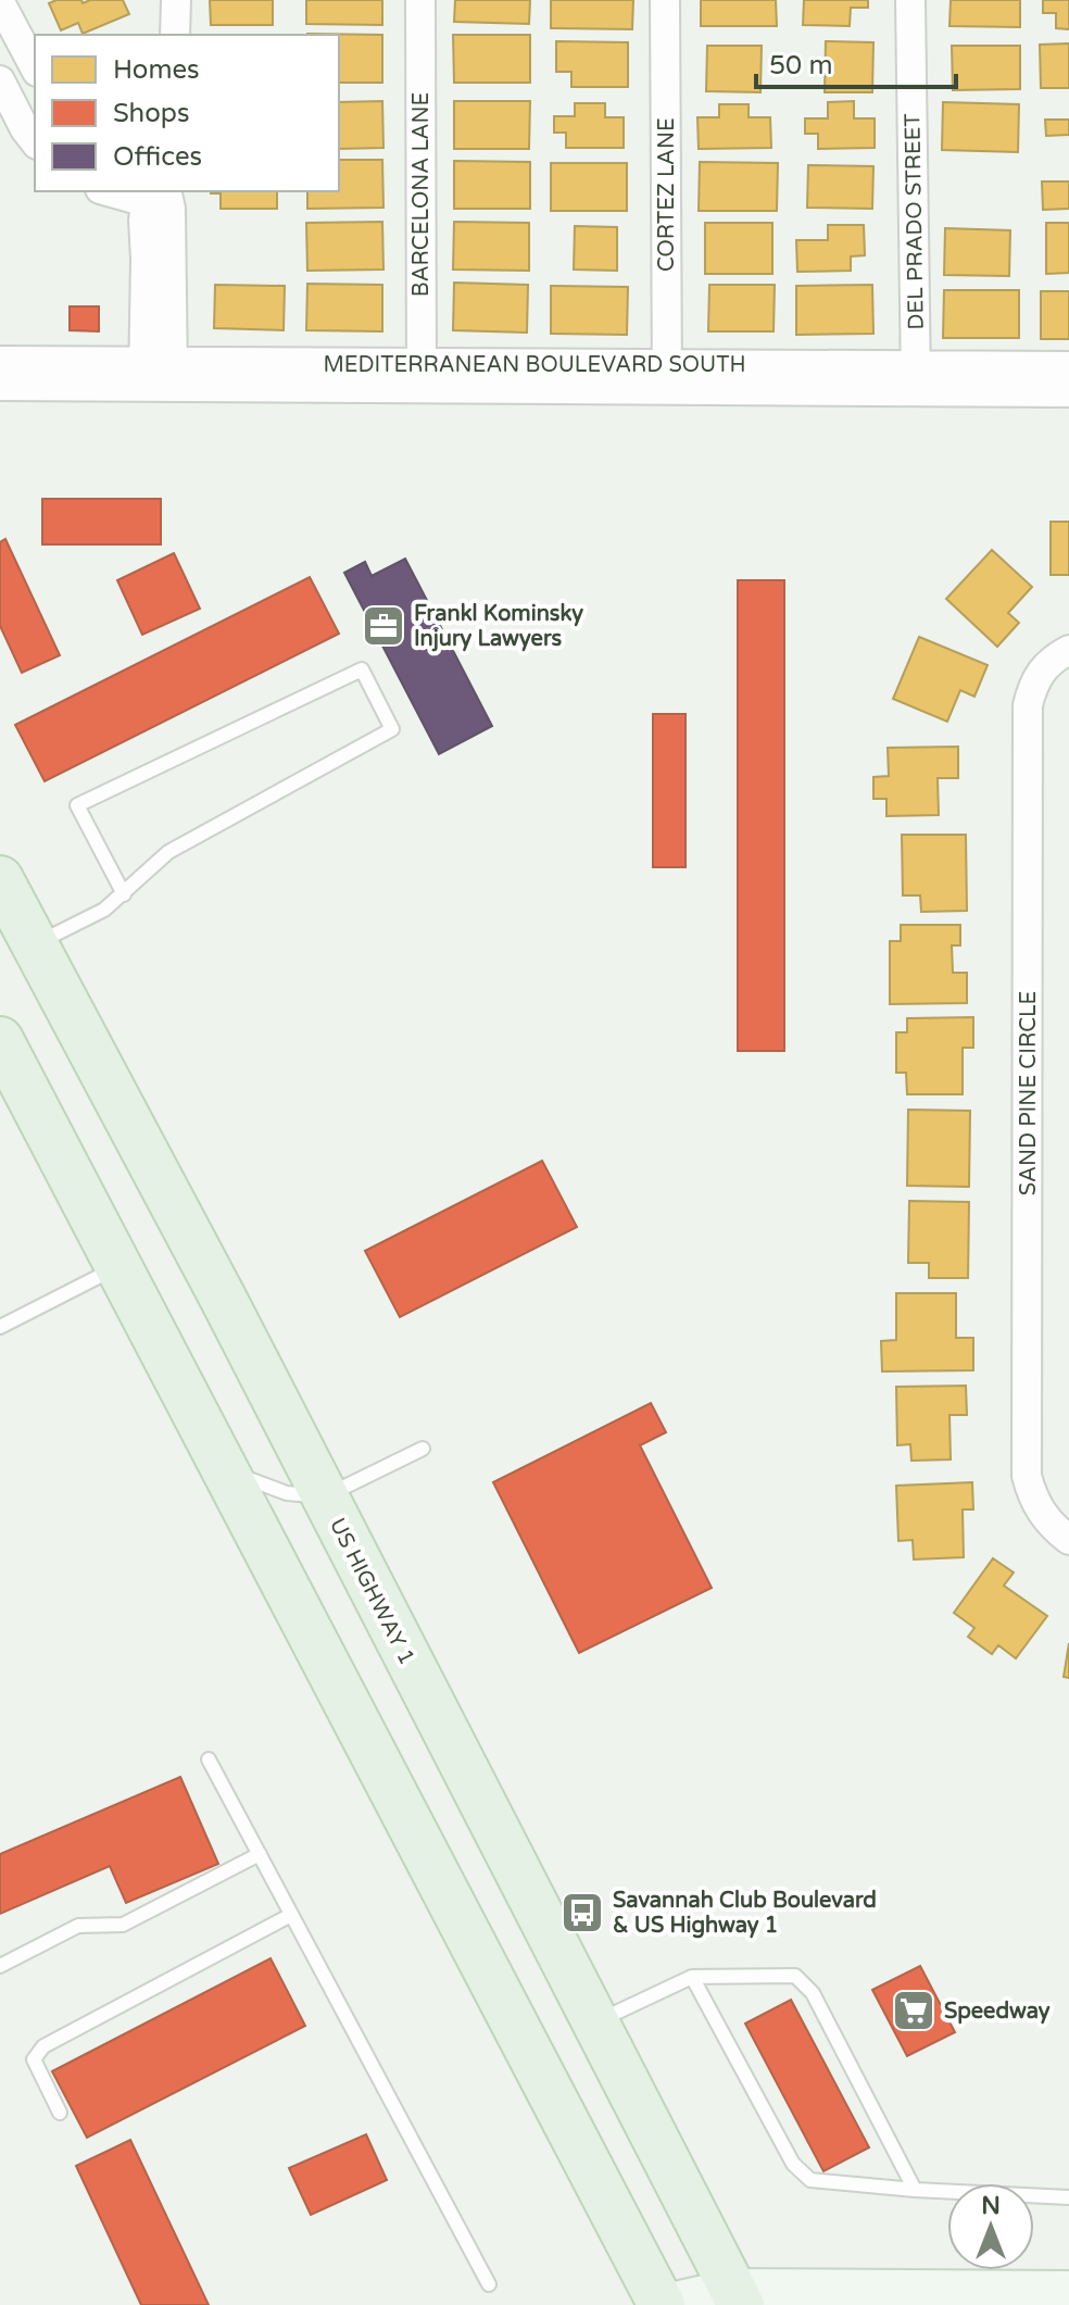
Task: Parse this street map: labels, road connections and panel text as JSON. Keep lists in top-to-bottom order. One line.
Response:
{"streets":{"main road":["US HIGHWAY 1"],"street":["BARCELONA LANE","CORTEZ LANE","DEL PRADO STREET","MEDITERRANEAN BOULEVARD SOUTH","SAND PINE CIRCLE"]},"crossings":[["BARCELONA LANE","MEDITERRANEAN BOULEVARD SOUTH"],["CORTEZ LANE","MEDITERRANEAN BOULEVARD SOUTH"],["DEL PRADO STREET","MEDITERRANEAN BOULEVARD SOUTH"]],"places":{"office":["Frankl Kominsky Injury Lawyers"],"bus stop":["Savannah Club Boulevard & US Highway 1"],"supermarket":["Speedway"]},"legend":["Homes","Shops","Offices"],"scale_bar":"50 m","north":"top"}
